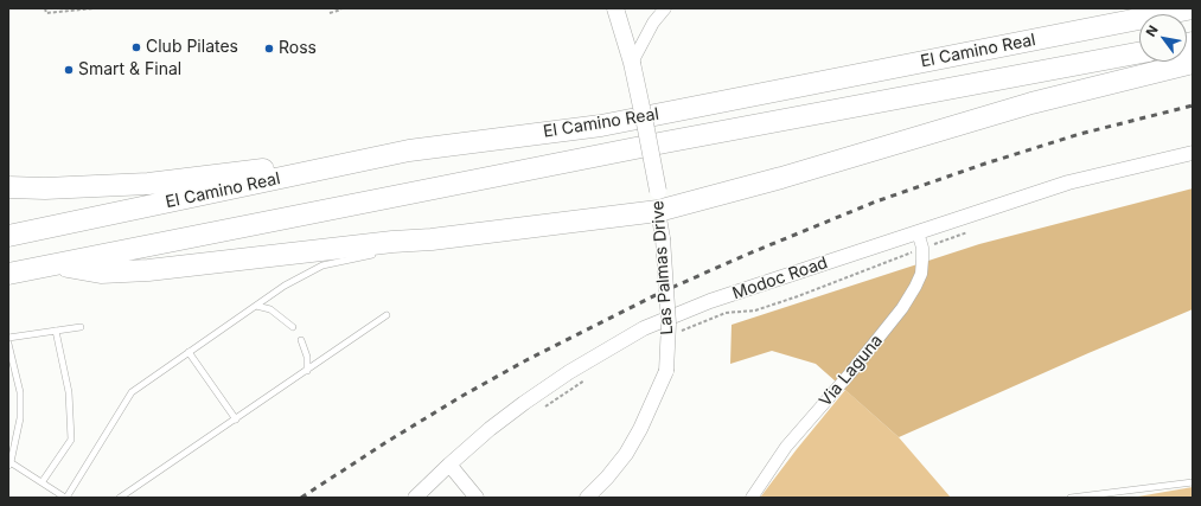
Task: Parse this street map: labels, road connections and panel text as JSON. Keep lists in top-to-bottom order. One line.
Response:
{"streets":{"highway":["El Camino Real"],"main road":["Las Palmas Drive"],"street":["Modoc Road","Via Laguna"]},"crossings":[["Modoc Road","Via Laguna"]],"places":["Club Pilates","Ross","Smart & Final"],"north":"top left"}
